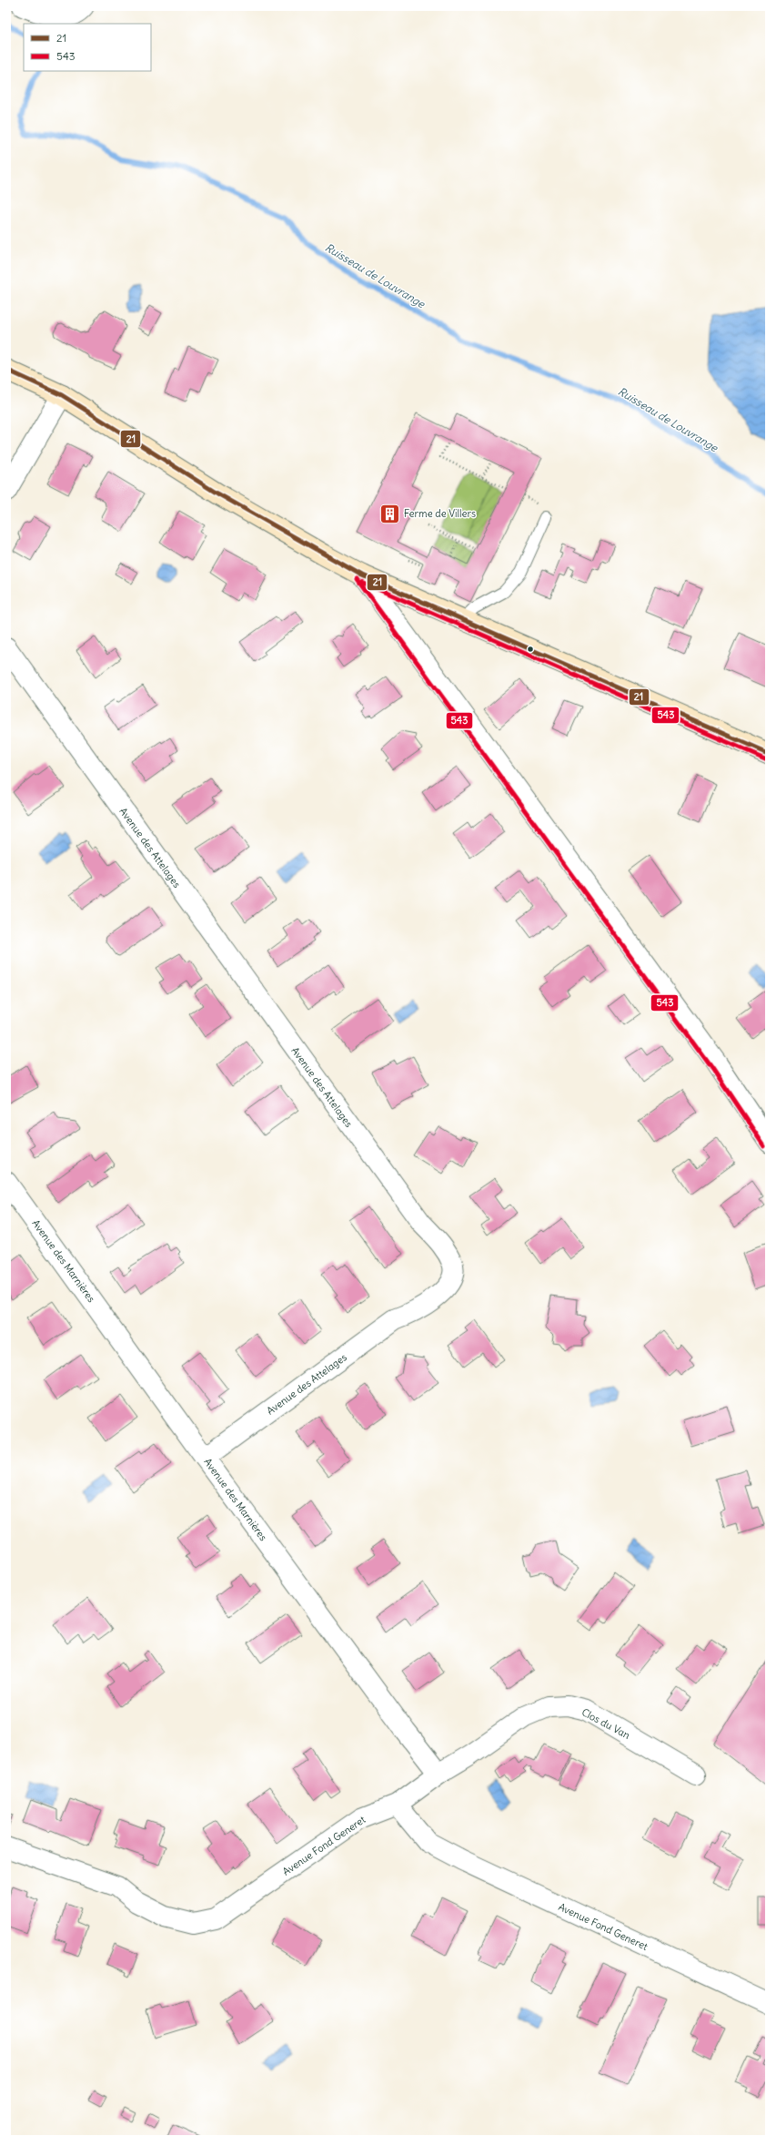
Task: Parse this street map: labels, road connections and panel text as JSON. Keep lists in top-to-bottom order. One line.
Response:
{"streets":{"street":["Avenue des Attelages","Avenue des Marnières","Clos du Van","Avenue Fond Generet"]},"crossings":[["Avenue des Attelages","Avenue des Marnières"],["Avenue des Marnières","Clos du Van"]],"water":["Ruisseau de Louvrange"],"places":{"building":["Ferme de Villers"]},"lines":["transit line 21","transit line 543"],"legend":["21","543"]}
